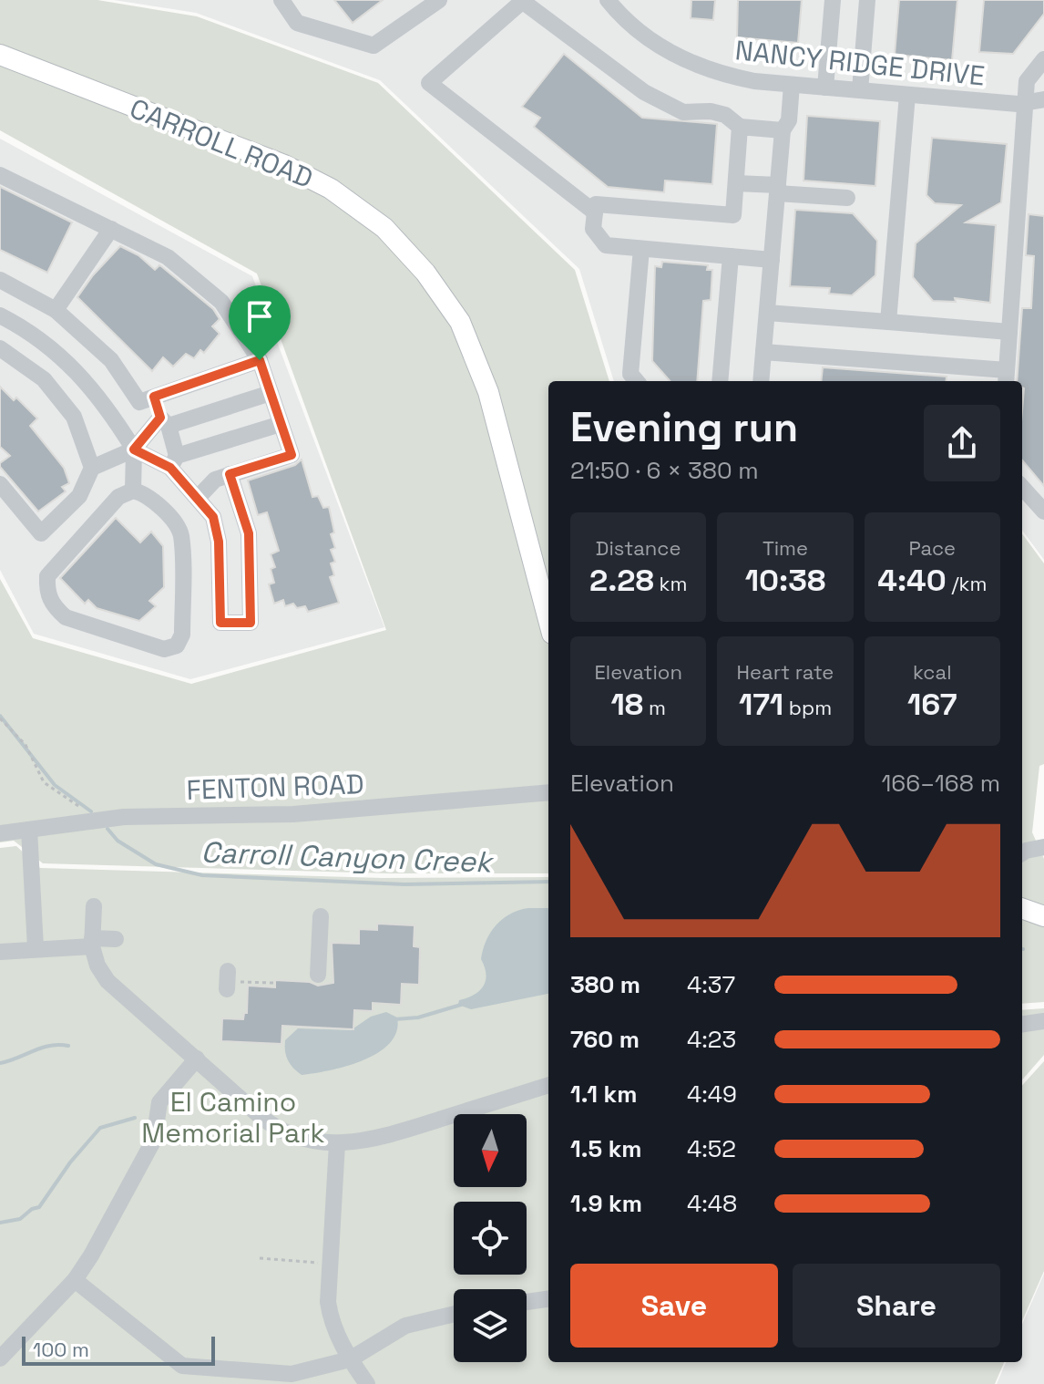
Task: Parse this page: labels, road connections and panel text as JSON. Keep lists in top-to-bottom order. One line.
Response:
{"streets":{"main road":["CARROLL ROAD"],"street":["NANCY RIDGE DRIVE","FENTON ROAD"]},"water":["Carroll Canyon Creek"],"parks":["El Camino Memorial Park"],"scale_bar":"100 m","north":"bottom","page":{"heading":["Evening run","21:50 · 6 × 380 m"],"stats":[["Distance","2.28 km"],["Time","10:38"],["Pace","4:40 /km"],["Elevation","18 m"],["Heart rate","171 bpm"],["kcal","167"]],"chart":["Elevation","166–168 m"],"list":[{"name":"380 m","note":"4:37"},{"name":"760 m","note":"4:23"},{"name":"1.1 km","note":"4:49"},{"name":"1.5 km","note":"4:52"},{"name":"1.9 km","note":"4:48"}],"buttons":["Save","Share"],"scale":"100 m"}}
